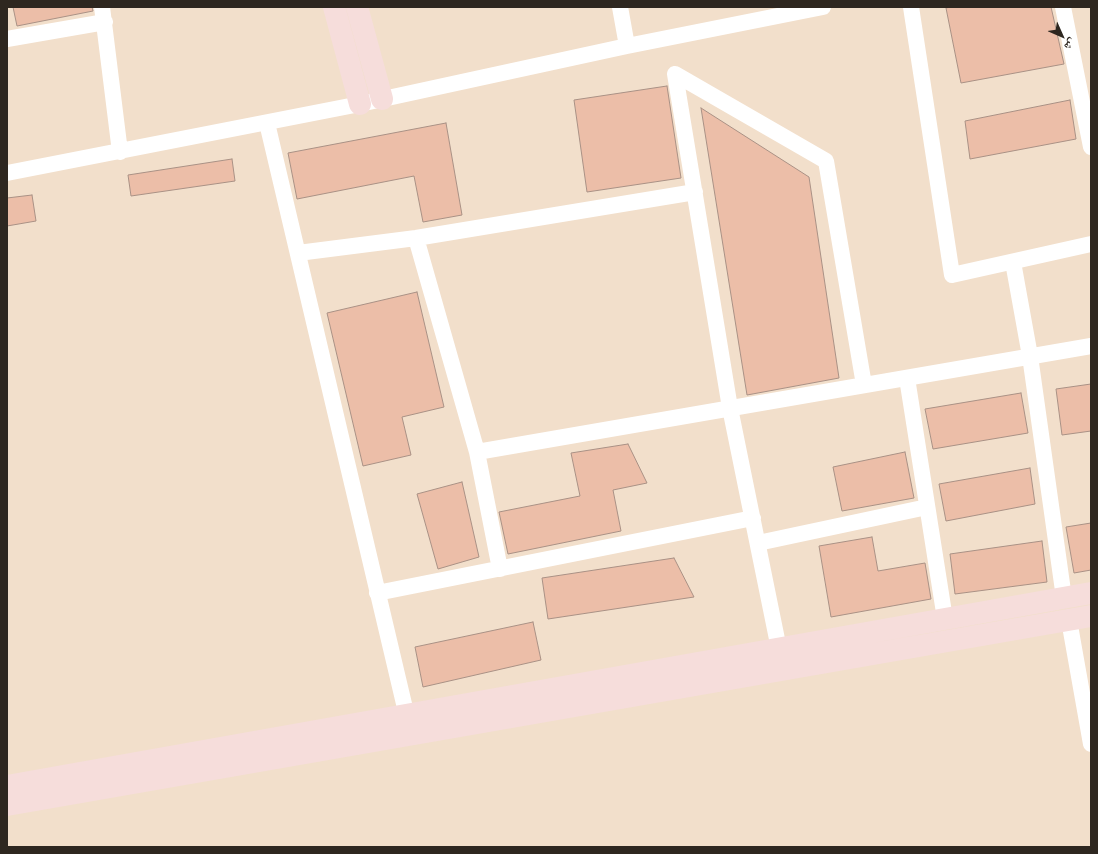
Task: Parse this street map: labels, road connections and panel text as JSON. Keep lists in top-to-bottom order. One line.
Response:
{"north":"bottom right"}
